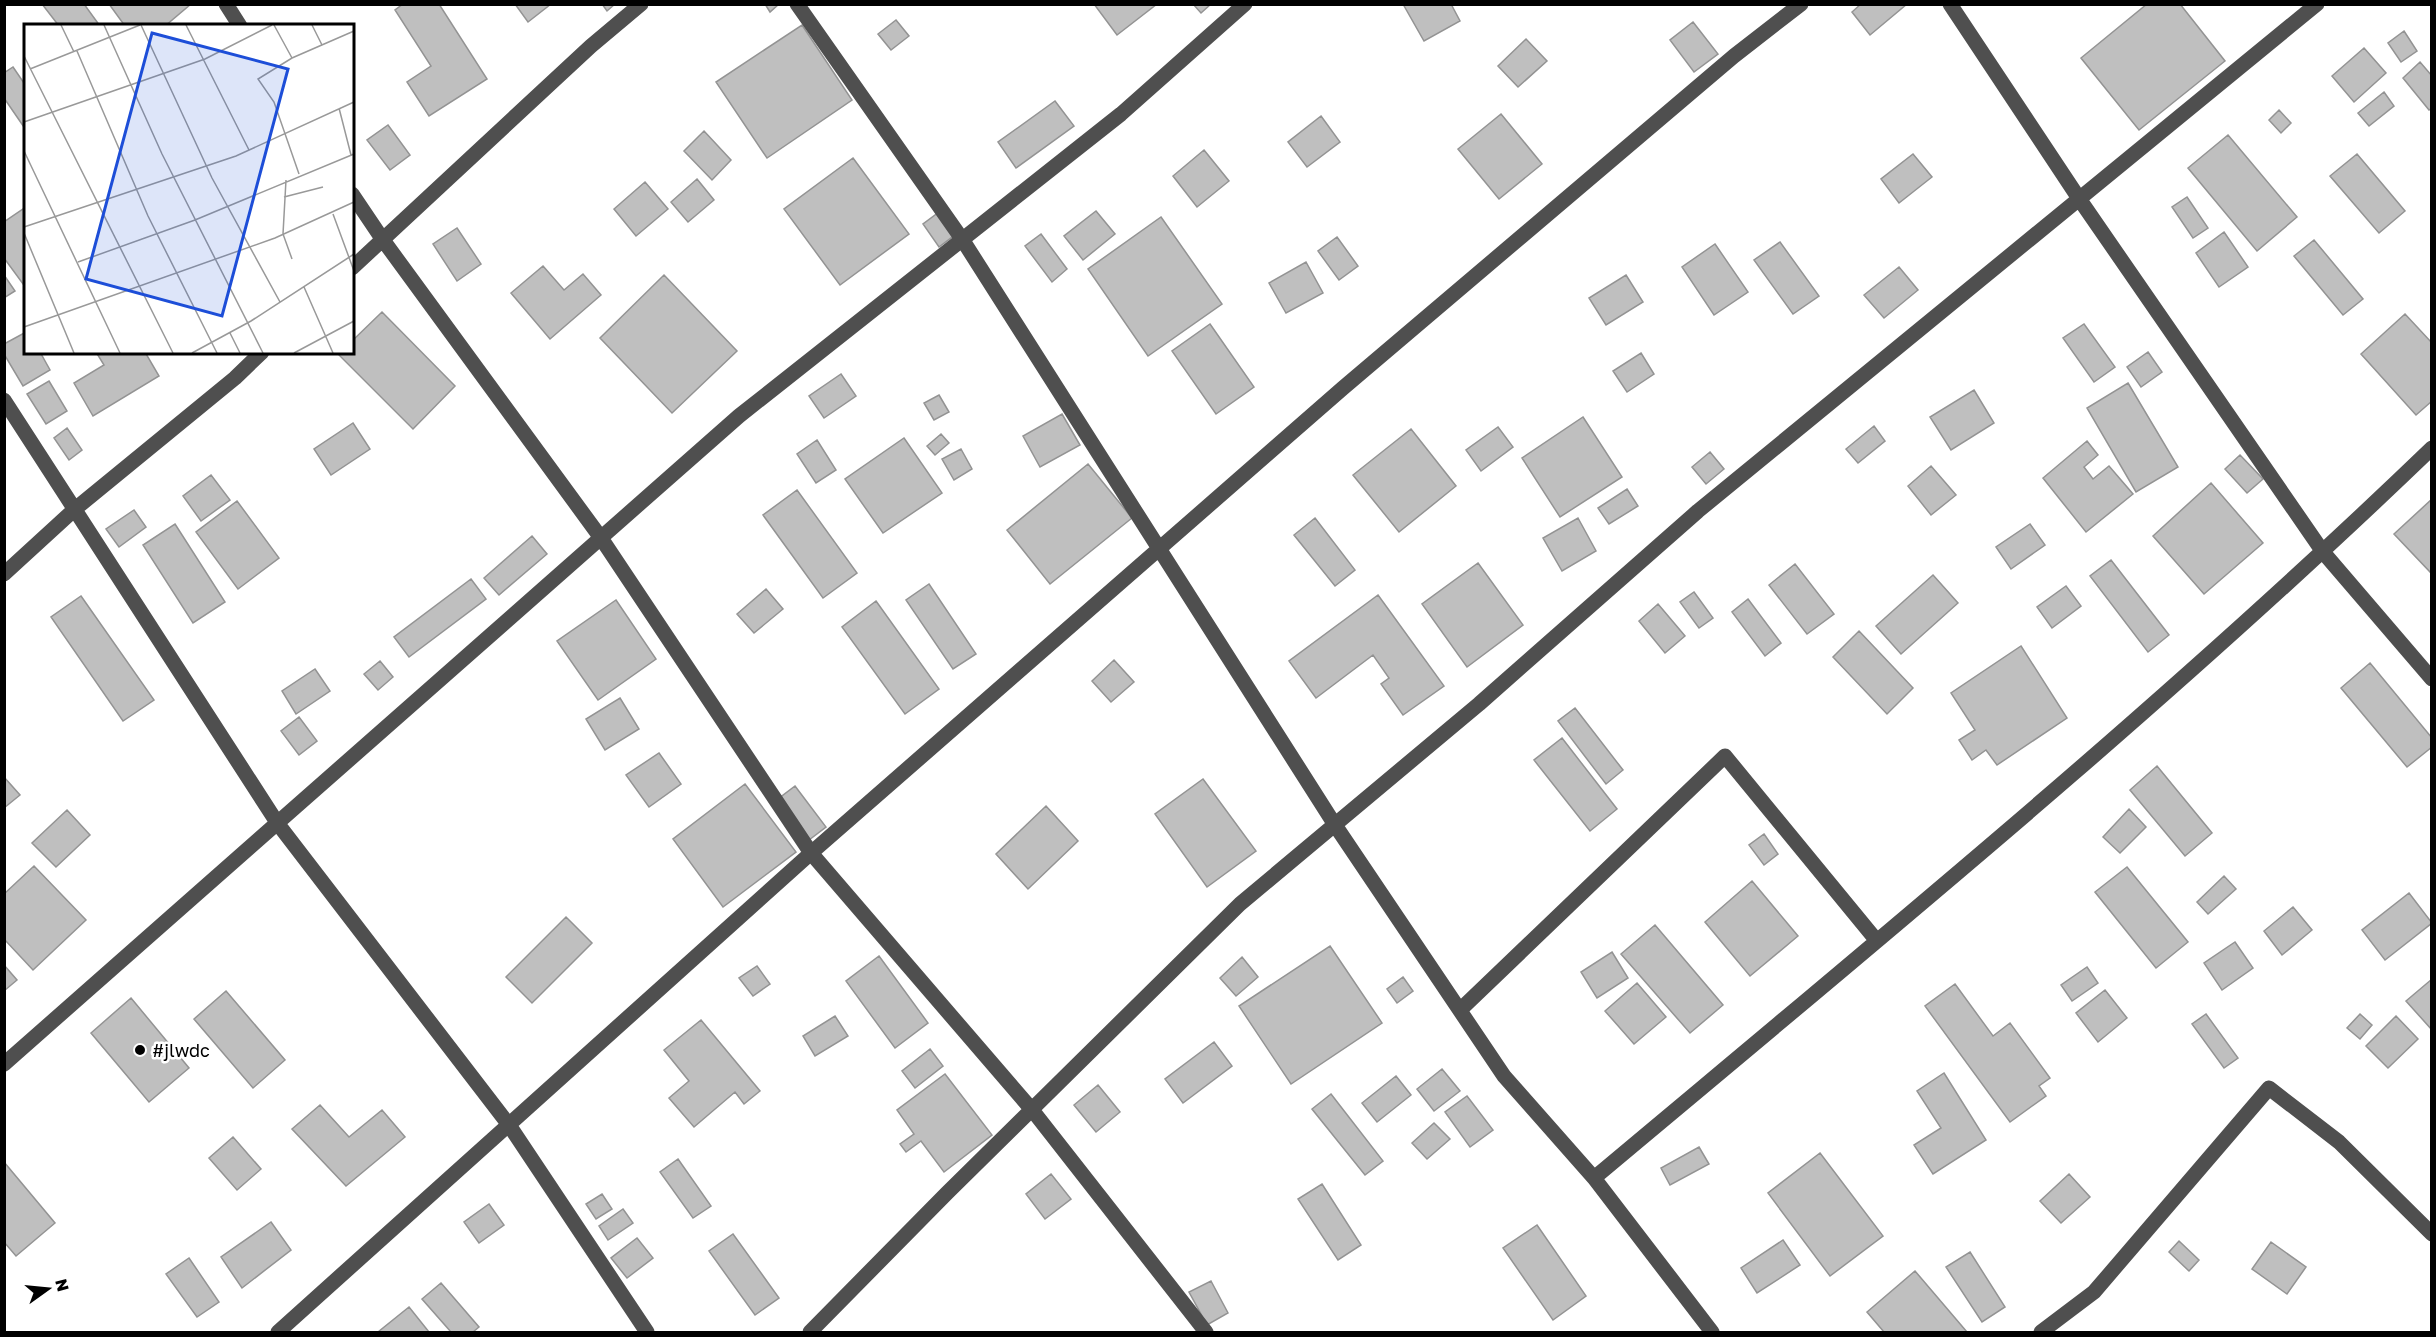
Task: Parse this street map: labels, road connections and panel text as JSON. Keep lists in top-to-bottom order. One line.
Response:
{"places":["#jlwdc"],"north":"right"}
